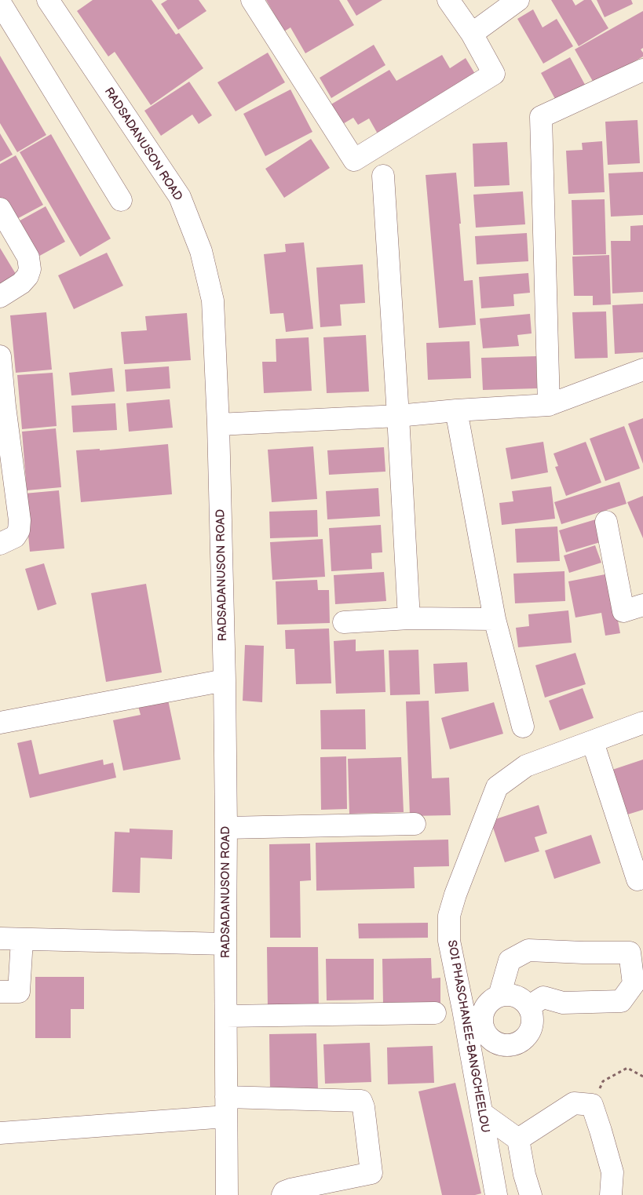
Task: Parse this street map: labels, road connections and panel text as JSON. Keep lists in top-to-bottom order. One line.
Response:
{"streets":{"street":["RADSADANUSON ROAD","SOI PHASCHANEE-BANGCHEELOU"]}}
